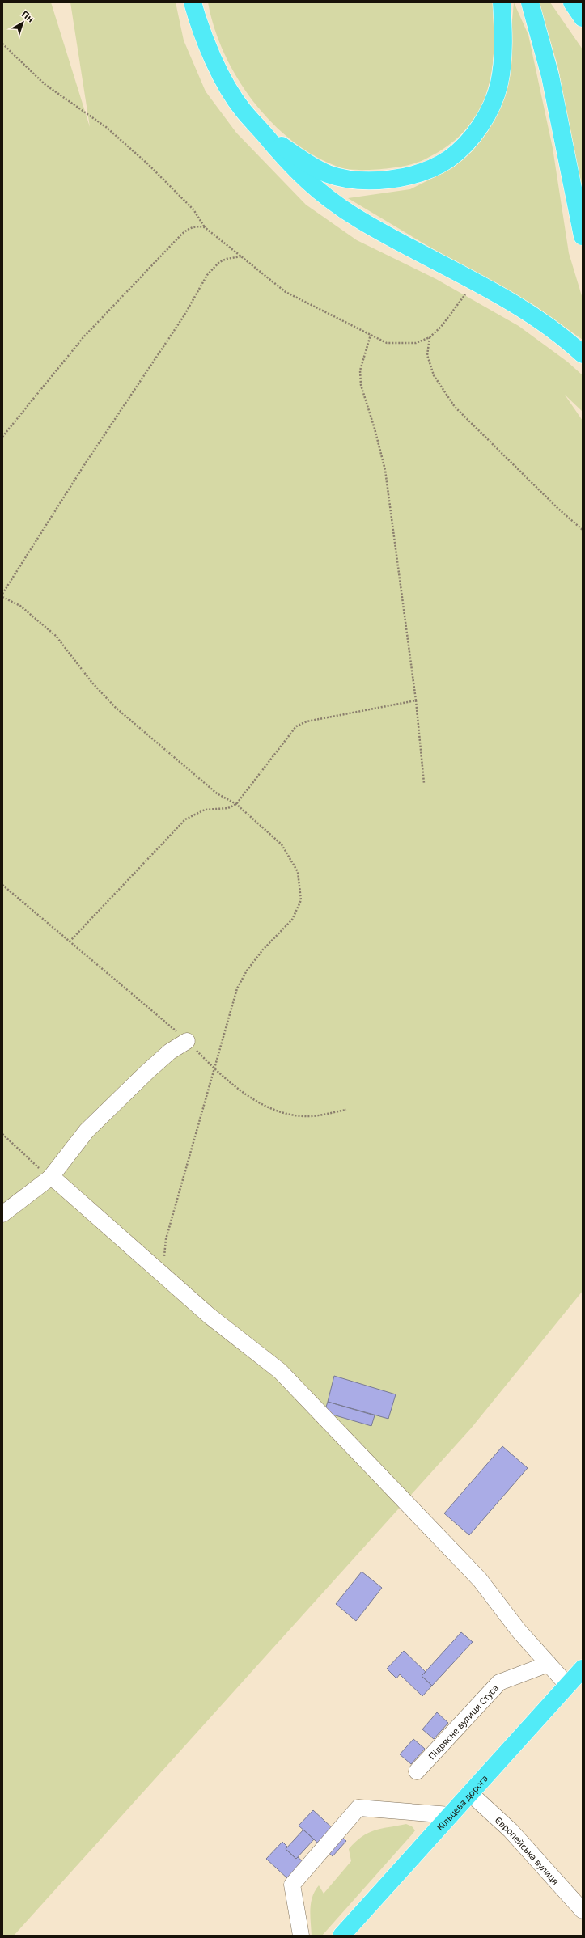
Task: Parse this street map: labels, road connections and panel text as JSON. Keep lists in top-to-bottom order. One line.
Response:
{"streets":{"highway":["Кільцева дорога"],"street":["Підрясне вулиця Стуса","Європейська вулиця"]},"crossings":[["Кільцева дорога","Європейська вулиця"]],"north":"top right"}
